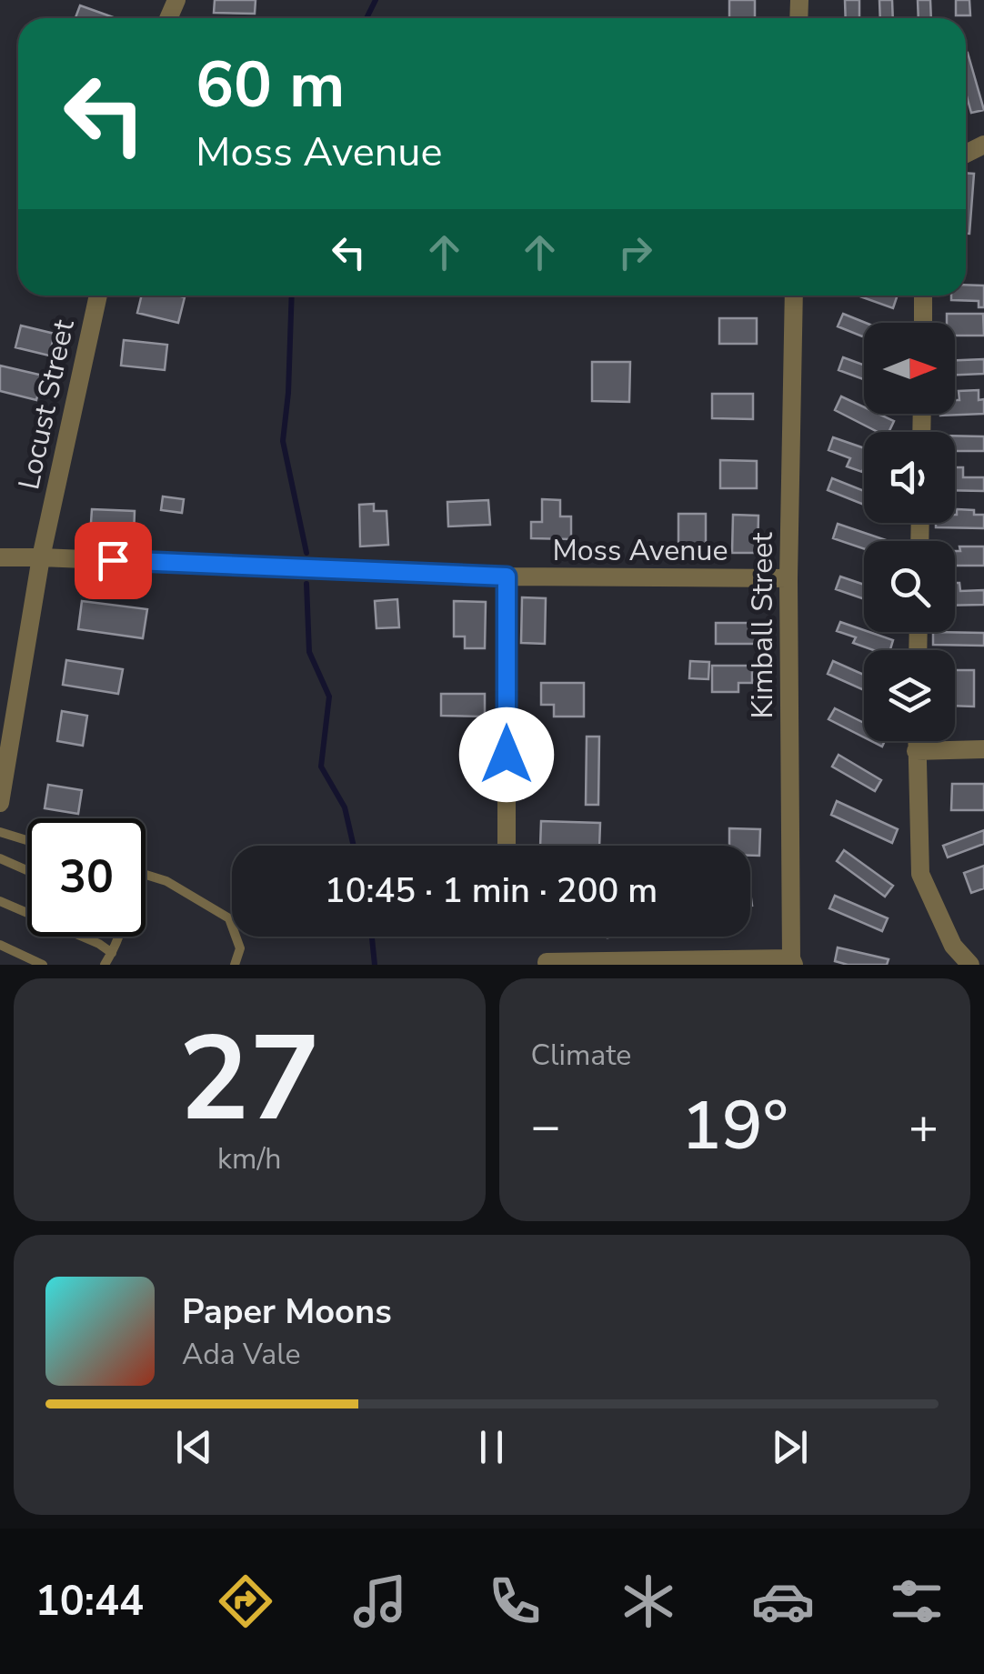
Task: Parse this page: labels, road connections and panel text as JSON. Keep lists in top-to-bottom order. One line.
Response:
{"streets":{"street":["Locust Street","Moss Avenue","Kimball Street"]},"crossings":[["Locust Street","Moss Avenue"],["Moss Avenue","Kimball Street"]],"north":"right","page":{"turn":["60 m","Moss Avenue"],"limit":"30","trip":"10:45 · 1 min · 200 m","tile":[["27","km/h"],"Climate"],"heat":["−","19°","+"],"song":["Paper Moons","Ada Vale"],"tabs":"10:44"}}
